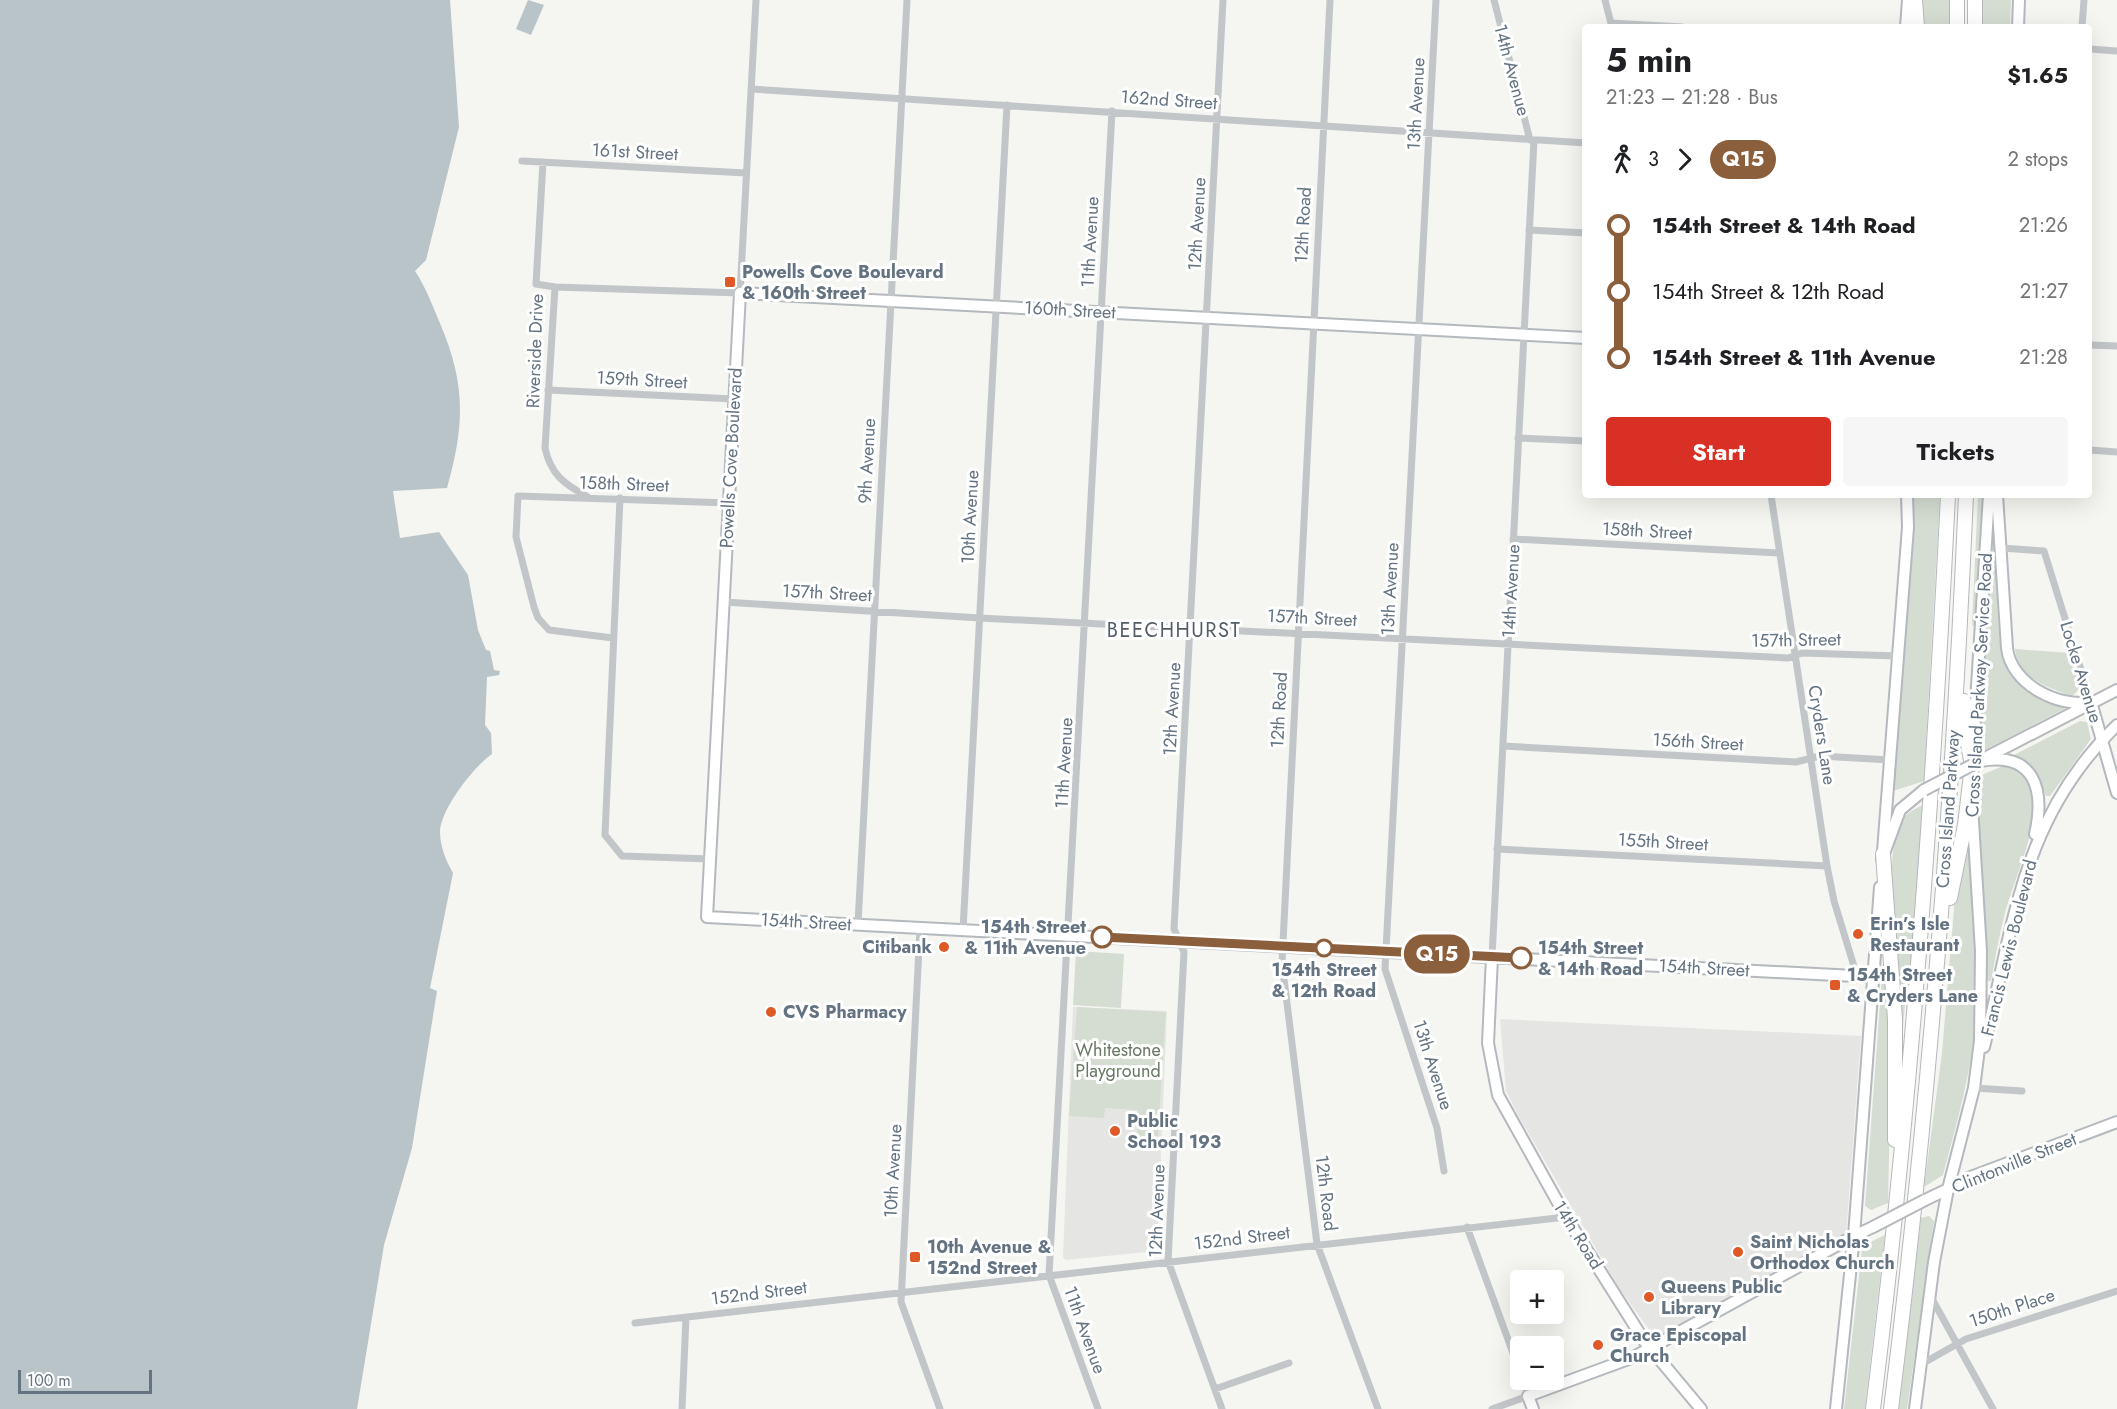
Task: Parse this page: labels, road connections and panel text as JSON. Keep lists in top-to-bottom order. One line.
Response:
{"streets":{"highway":["Cross Island Parkway"],"street":["14th Avenue","162nd Street","13th Avenue","161st Street","12th Avenue","12th Road","11th Avenue","160th Street","Riverside Drive","159th Street","Powells Cove Boulevard","9th Avenue","158th Street","10th Avenue","157th Street","Locke Avenue","Cross Island Parkway Service Road","Cryders Lane","156th Street","155th Street","154th Street","Francis Lewis Boulevard","Clintonville Street","14th Road","152nd Street","150th Place"]},"crossings":[["14th Avenue","162nd Street"],["14th Avenue","160th Street"],["14th Avenue","158th Street"],["14th Avenue","157th Street"],["14th Avenue","156th Street"],["14th Avenue","155th Street"],["14th Avenue","154th Street"],["14th Avenue","14th Road"],["162nd Street","13th Avenue"],["162nd Street","12th Avenue"],["162nd Street","12th Road"],["162nd Street","11th Avenue"],["162nd Street","Powells Cove Boulevard"],["162nd Street","9th Avenue"],["162nd Street","10th Avenue"],["13th Avenue","160th Street"],["13th Avenue","157th Street"],["13th Avenue","154th Street"],["161st Street","Riverside Drive"],["161st Street","Powells Cove Boulevard"],["12th Avenue","160th Street"],["12th Avenue","157th Street"],["12th Avenue","154th Street"],["12th Avenue","152nd Street"],["12th Road","160th Street"],["12th Road","157th Street"],["12th Road","154th Street"],["12th Road","152nd Street"],["11th Avenue","160th Street"],["11th Avenue","157th Street"],["11th Avenue","154th Street"],["11th Avenue","152nd Street"],["160th Street","Riverside Drive"],["160th Street","Powells Cove Boulevard"],["160th Street","9th Avenue"],["160th Street","10th Avenue"],["Riverside Drive","159th Street"],["Riverside Drive","158th Street"],["159th Street","Powells Cove Boulevard"],["Powells Cove Boulevard","158th Street"],["Powells Cove Boulevard","157th Street"],["Powells Cove Boulevard","154th Street"],["9th Avenue","157th Street"],["9th Avenue","154th Street"],["158th Street","Cryders Lane"],["10th Avenue","157th Street"],["10th Avenue","154th Street"],["10th Avenue","152nd Street"],["157th Street","Cryders Lane"],["Locke Avenue","Cross Island Parkway Service Road"],["Locke Avenue","Francis Lewis Boulevard"],["Cross Island Parkway Service Road","Francis Lewis Boulevard"],["Cross Island Parkway Service Road","Clintonville Street"],["Cross Island Parkway Service Road","150th Place"],["Cryders Lane","156th Street"],["Cryders Lane","155th Street"],["Cryders Lane","154th Street"],["Clintonville Street","14th Road"],["14th Road","152nd Street"]],"districts":["BEECHHURST"],"parks":["Whitestone Playground"],"places":{"transit":["Powells Cove Boulevard & 160th Street","154th Street & Cryders Lane","10th Avenue & 152nd Street"],"other":["Erin’s Isle Restaurant","154th Street & 11th Avenue","Citibank","154th Street & 12th Road","154th Street & 14th Road","CVS Pharmacy","Public School 193","Saint Nicholas Orthodox Church","Queens Public Library","Grace Episcopal Church"]},"lines":["bus line Q15"],"scale_bar":"100 m","page":{"on_map":"Q15","heading":["5 min","21:23 – 21:28 · Bus","$1.65"],"legs":["3","Q15","2 stops"],"list":[{"name":"154th Street & 14th Road","value":"21:26"},{"name":"154th Street & 12th Road","value":"21:27"},{"name":"154th Street & 11th Avenue","value":"21:28"}],"buttons":["Start","Tickets"],"map_buttons":["+","−"],"scale":"100 m"}}
